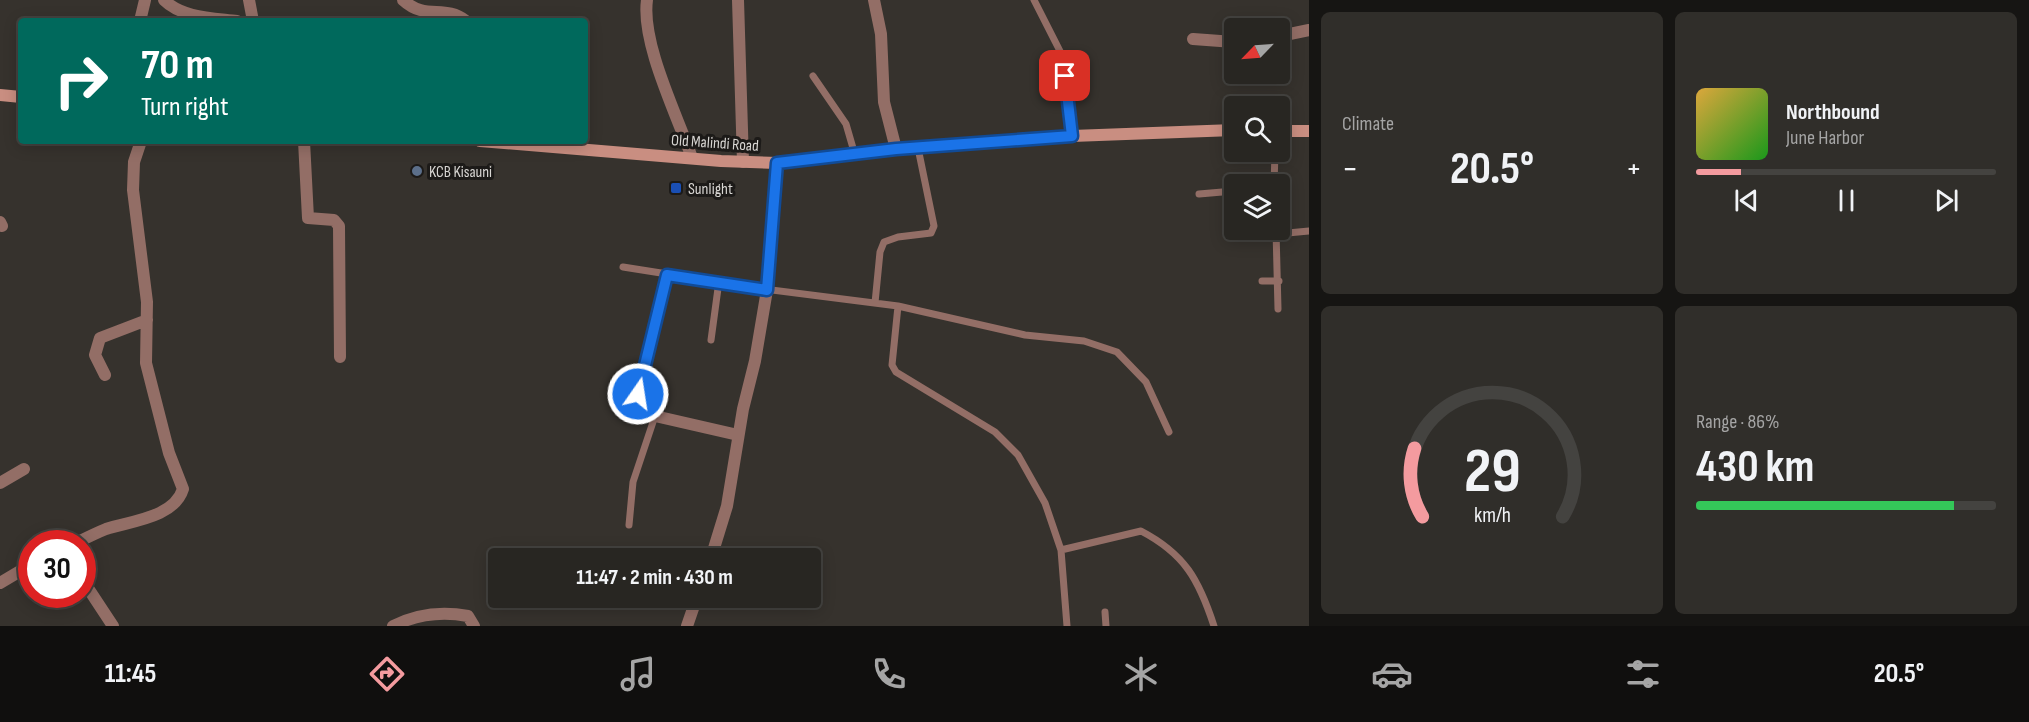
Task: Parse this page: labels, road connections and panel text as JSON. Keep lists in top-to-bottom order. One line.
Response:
{"streets":{"main road":["Old Malindi Road"]},"places":{"other":["KCB Kisauni"],"transit":["Sunlight"]},"north":"bottom left","page":{"tile":["Climate",["Range · 86%","430 km"]],"turn":["70 m","Turn right"],"song":["Northbound","June Harbor"],"heat":["−","20.5°","+"],"limit":"30","trip":"11:47 · 2 min · 430 m","tabs":["11:45","20.5°"],"gauge":["29","km/h"]}}
